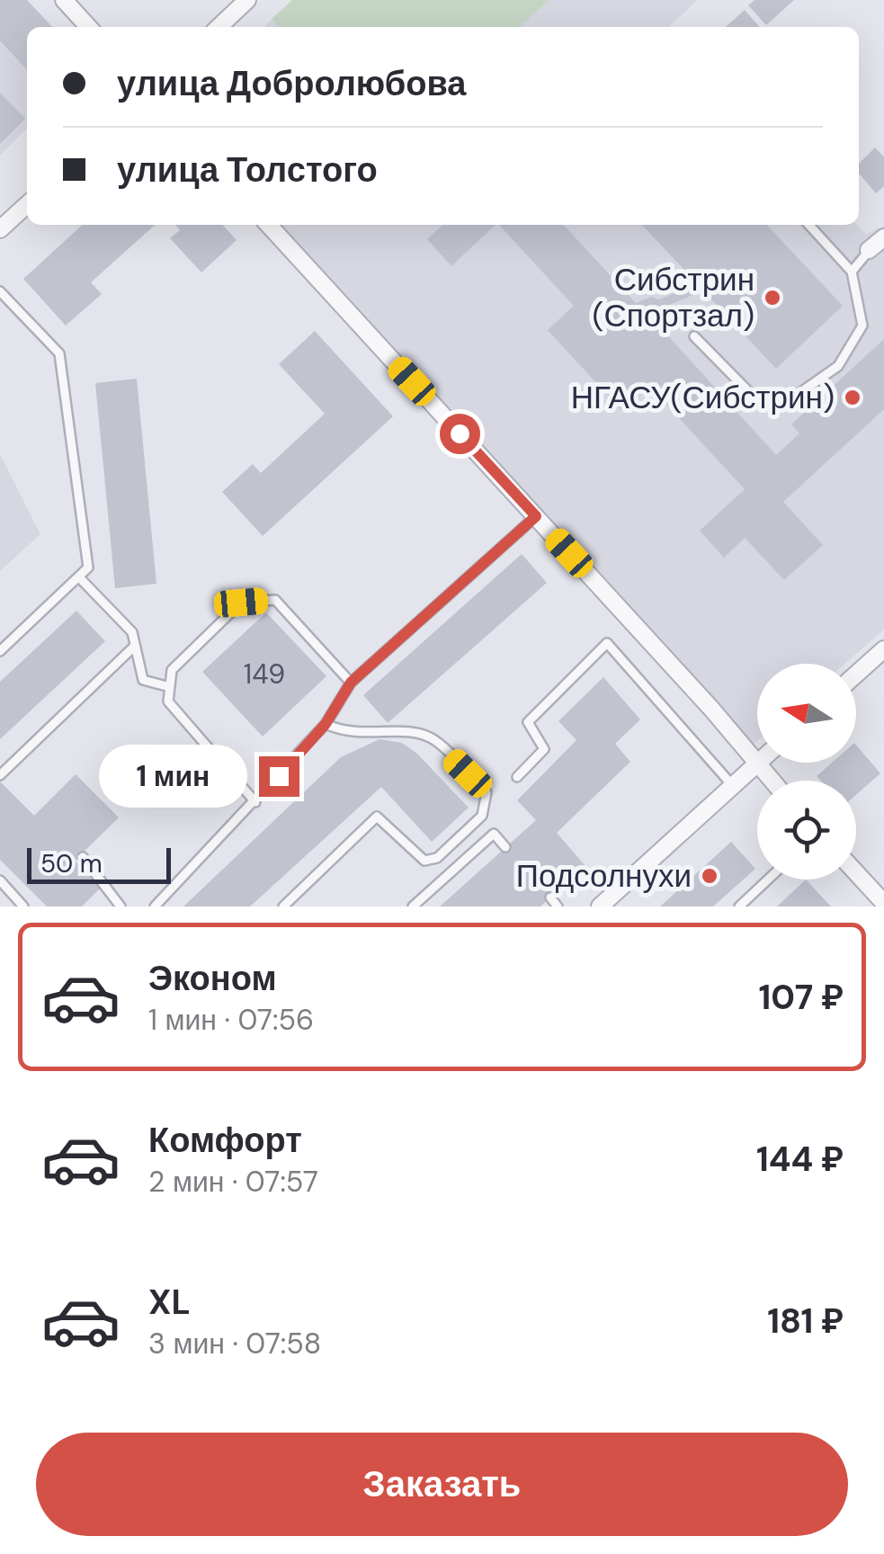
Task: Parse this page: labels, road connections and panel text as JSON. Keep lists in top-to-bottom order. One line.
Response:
{"places":["Сибстрин (Спортзал)","НГАСУ(Сибстрин)","Подсолнухи"],"house_numbers":["149"],"scale_bar":"50 m","north":"left","page":{"banner":["улица Добролюбова","улица Толстого"],"bubble":"1 мин","scale":"50 m","list":[{"name":"Эконом","note":"1 мин · 07:56","value":"107 ₽"},{"name":"Комфорт","note":"2 мин · 07:57","value":"144 ₽"},{"name":"XL","note":"3 мин · 07:58","value":"181 ₽"}],"buttons":"Заказать"}}
